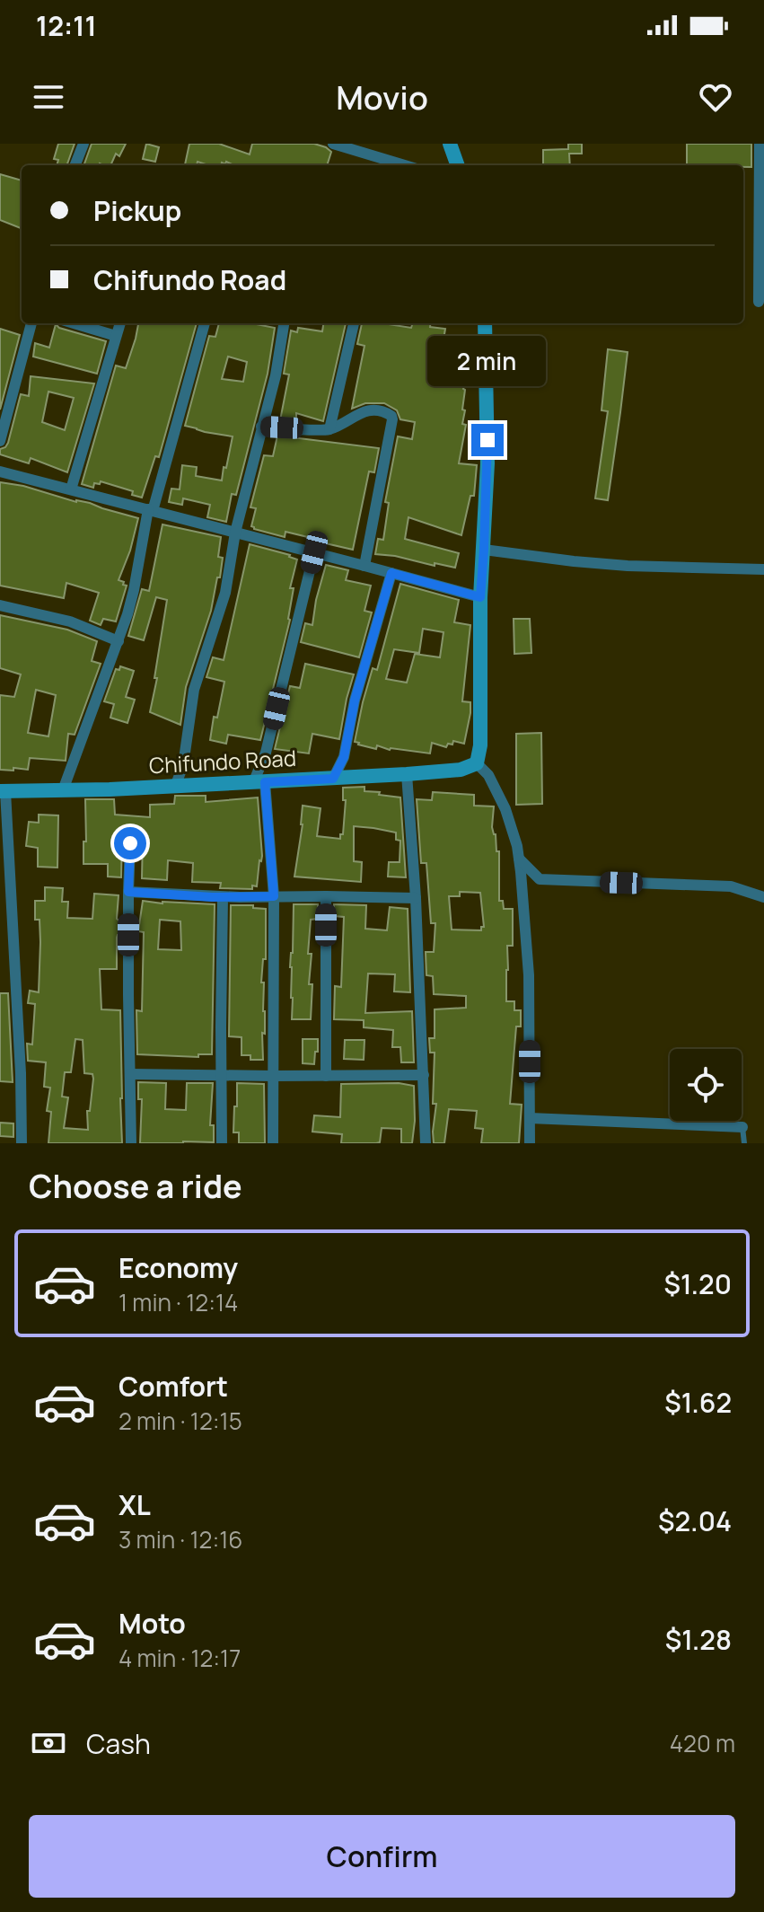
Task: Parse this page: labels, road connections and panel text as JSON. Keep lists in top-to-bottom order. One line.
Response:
{"streets":{"street":["Chifundo Road"]},"page":{"status":"12:11","header":"Movio","banner":["Pickup","Chifundo Road"],"bubble":"2 min","heading":"Choose a ride","list":[{"name":"Economy","note":"1 min · 12:14","value":"$1.20"},{"name":"Comfort","note":"2 min · 12:15","value":"$1.62"},{"name":"XL","note":"3 min · 12:16","value":"$2.04"},{"name":"Moto","note":"4 min · 12:17","value":"$1.28"}],"pay":["Cash","420 m"],"buttons":"Confirm"}}
